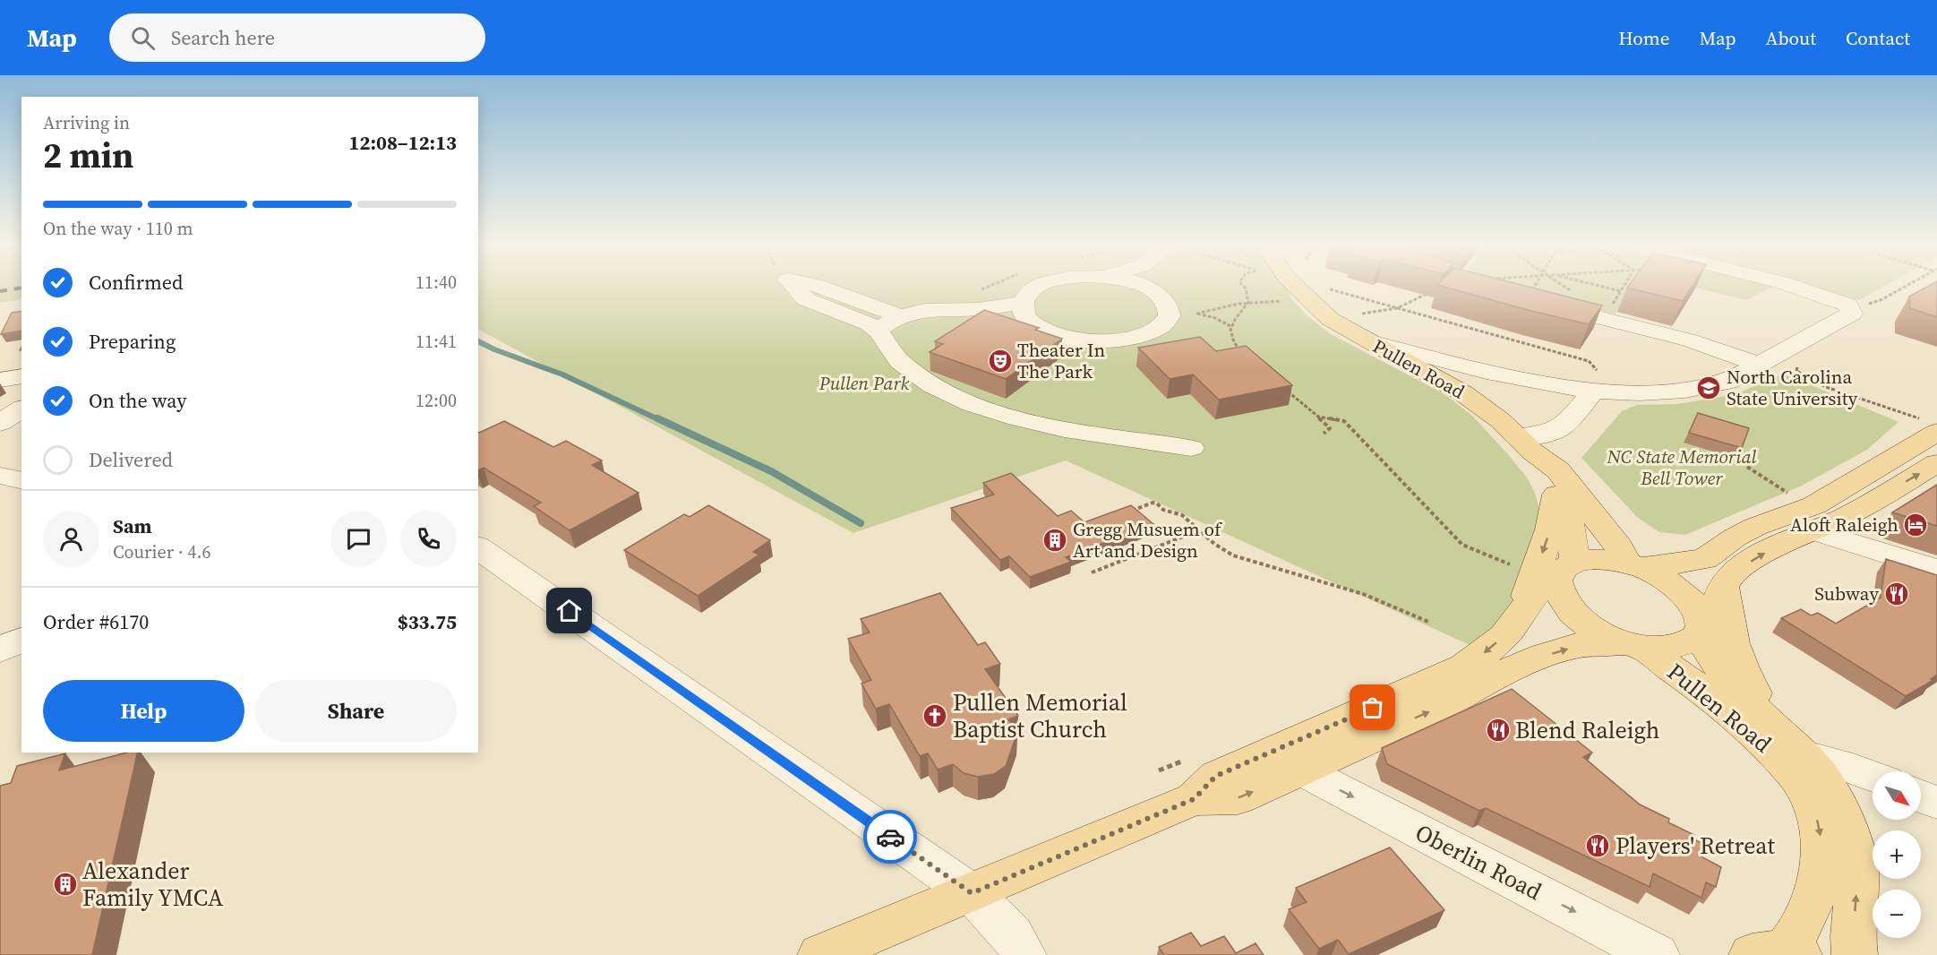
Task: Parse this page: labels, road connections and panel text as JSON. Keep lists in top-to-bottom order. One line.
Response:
{"streets":{"main road":["Pullen Road"],"street":["Oberlin Road"]},"one_way":["Oberlin Road"],"parks":["Pullen Park","NC State Memorial Bell Tower"],"places":{"theatre":["Theater In The Park"],"school or university":["North Carolina State University"],"hotel":["Aloft Raleigh"],"building":["Gregg Musuem of Art and Design","Alexander Family YMCA"],"restaurant":["Subway","Blend Raleigh","Players' Retreat"],"church":["Pullen Memorial Baptist Church"]},"north":"bottom right","page":{"header":"Map","search":"Search here","nav":["Home","Map","About","Contact"],"heading":["2 min","Arriving in","12:08–12:13"],"panel":["Sam","Courier · 4.6","Order #6170","$33.75"],"bar":"On the way · 110 m","list":[["Confirmed","11:40"],["Preparing","11:41"],["On the way","12:00"],"Delivered"],"buttons":["Help","Share"],"map_buttons":["+","−"]}}
